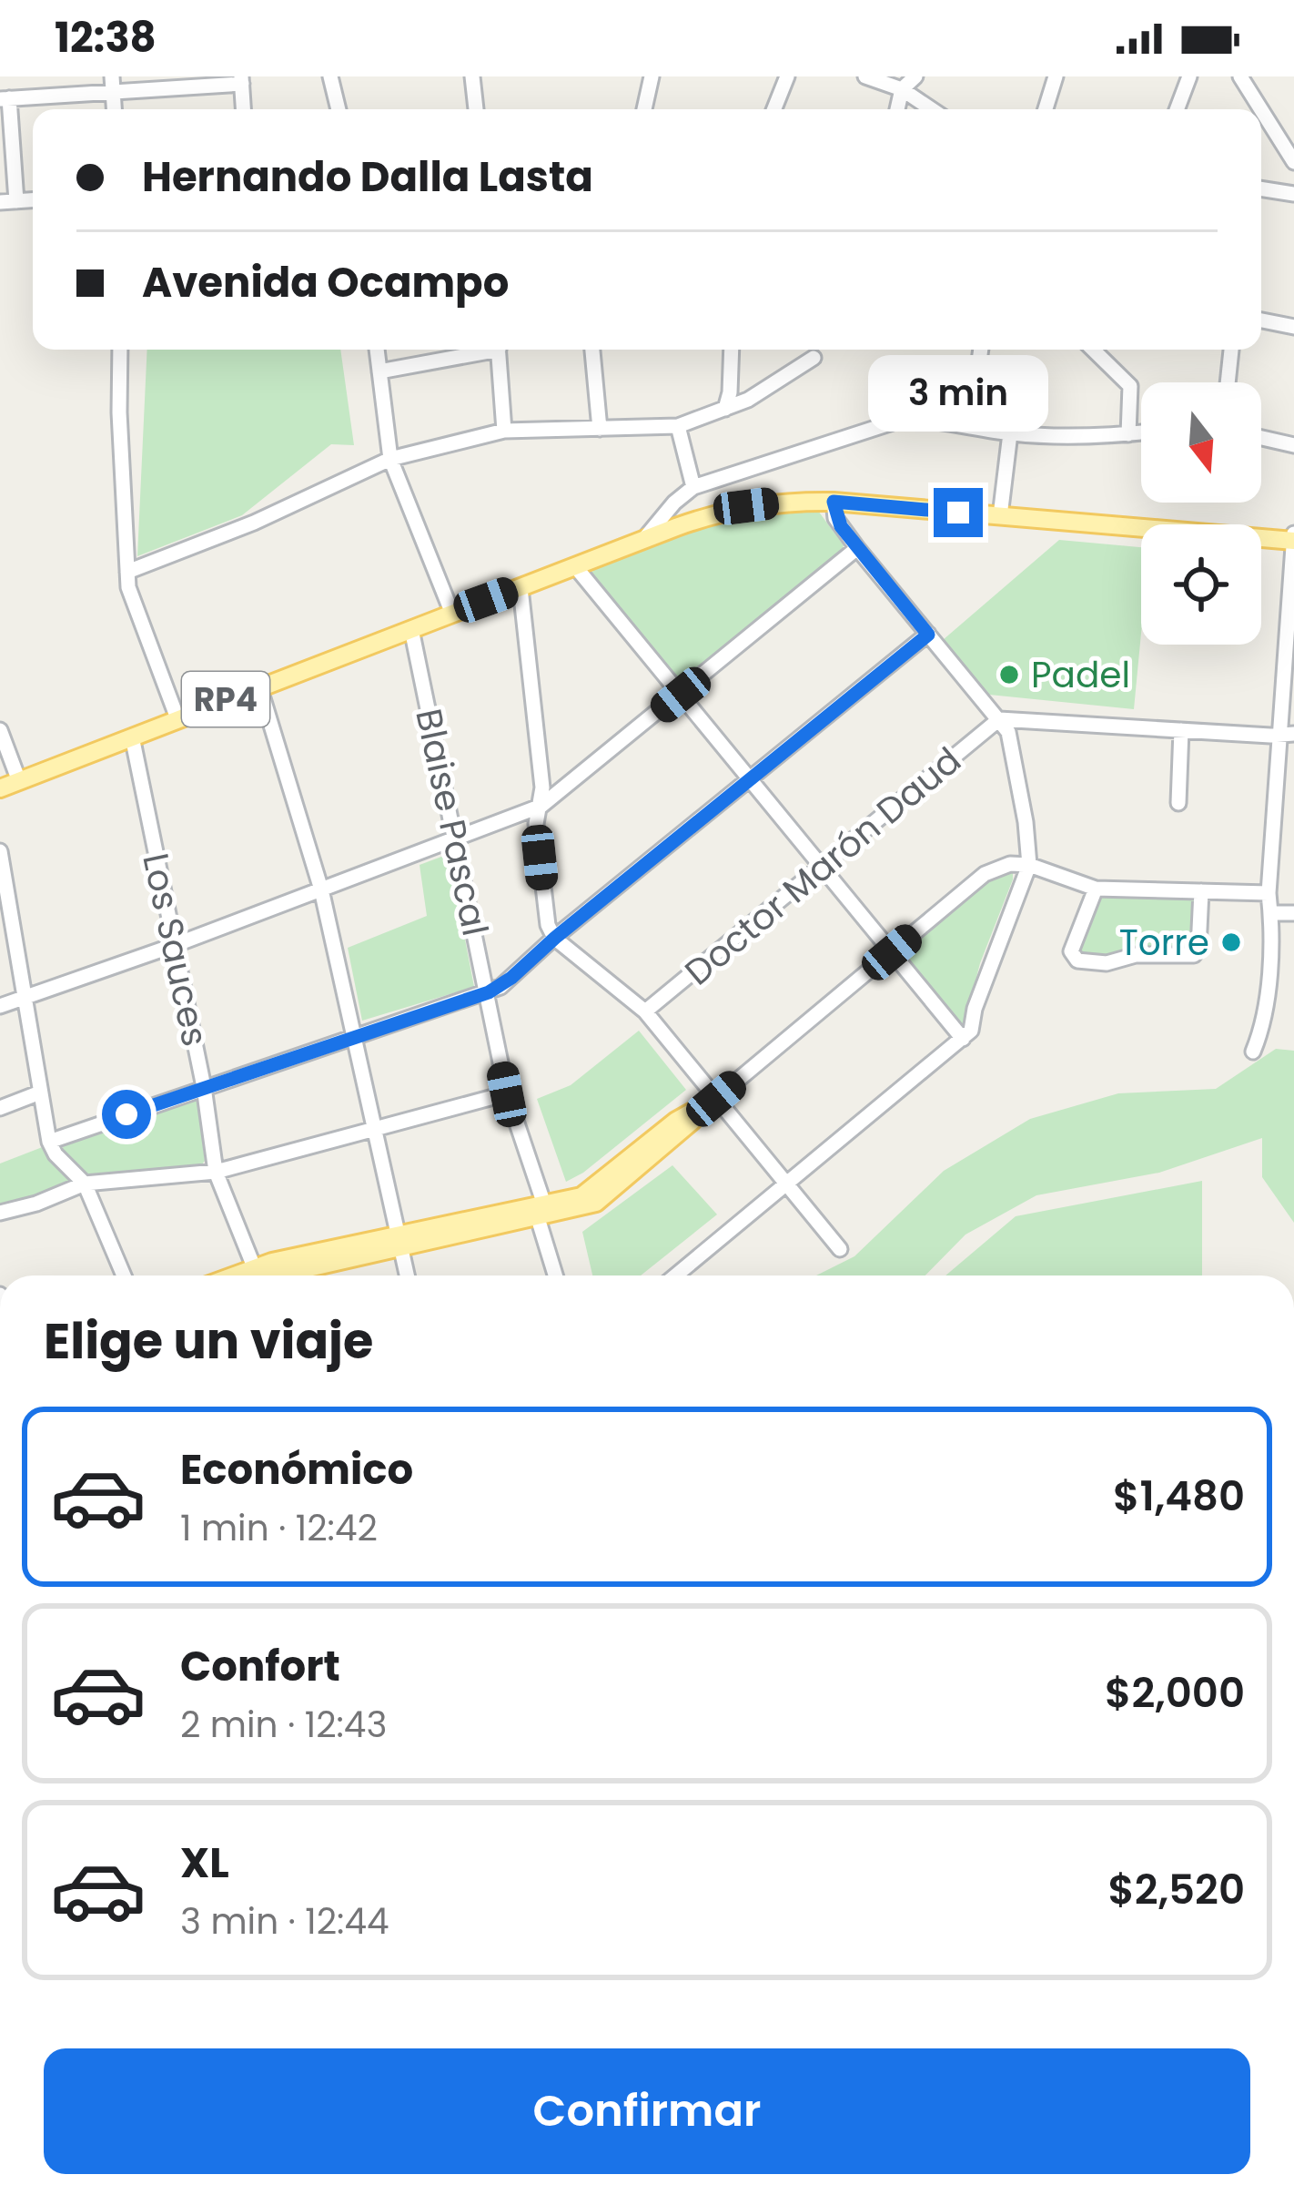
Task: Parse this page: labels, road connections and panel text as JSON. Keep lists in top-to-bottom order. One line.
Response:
{"streets":{"main road":["RP4"],"street":["Blaise Pascal","Doctor Marón Daud","Los Sauces"]},"crossings":[["RP4","Blaise Pascal"],["RP4","Los Sauces"]],"places":["Padel","Torre"],"north":"bottom","page":{"status":"12:38","banner":["Hernando Dalla Lasta","Avenida Ocampo"],"bubble":"3 min","heading":"Elige un viaje","list":[{"name":"Económico","note":"1 min · 12:42","value":"$1,480"},{"name":"Confort","note":"2 min · 12:43","value":"$2,000"},{"name":"XL","note":"3 min · 12:44","value":"$2,520"}],"buttons":"Confirmar"}}
